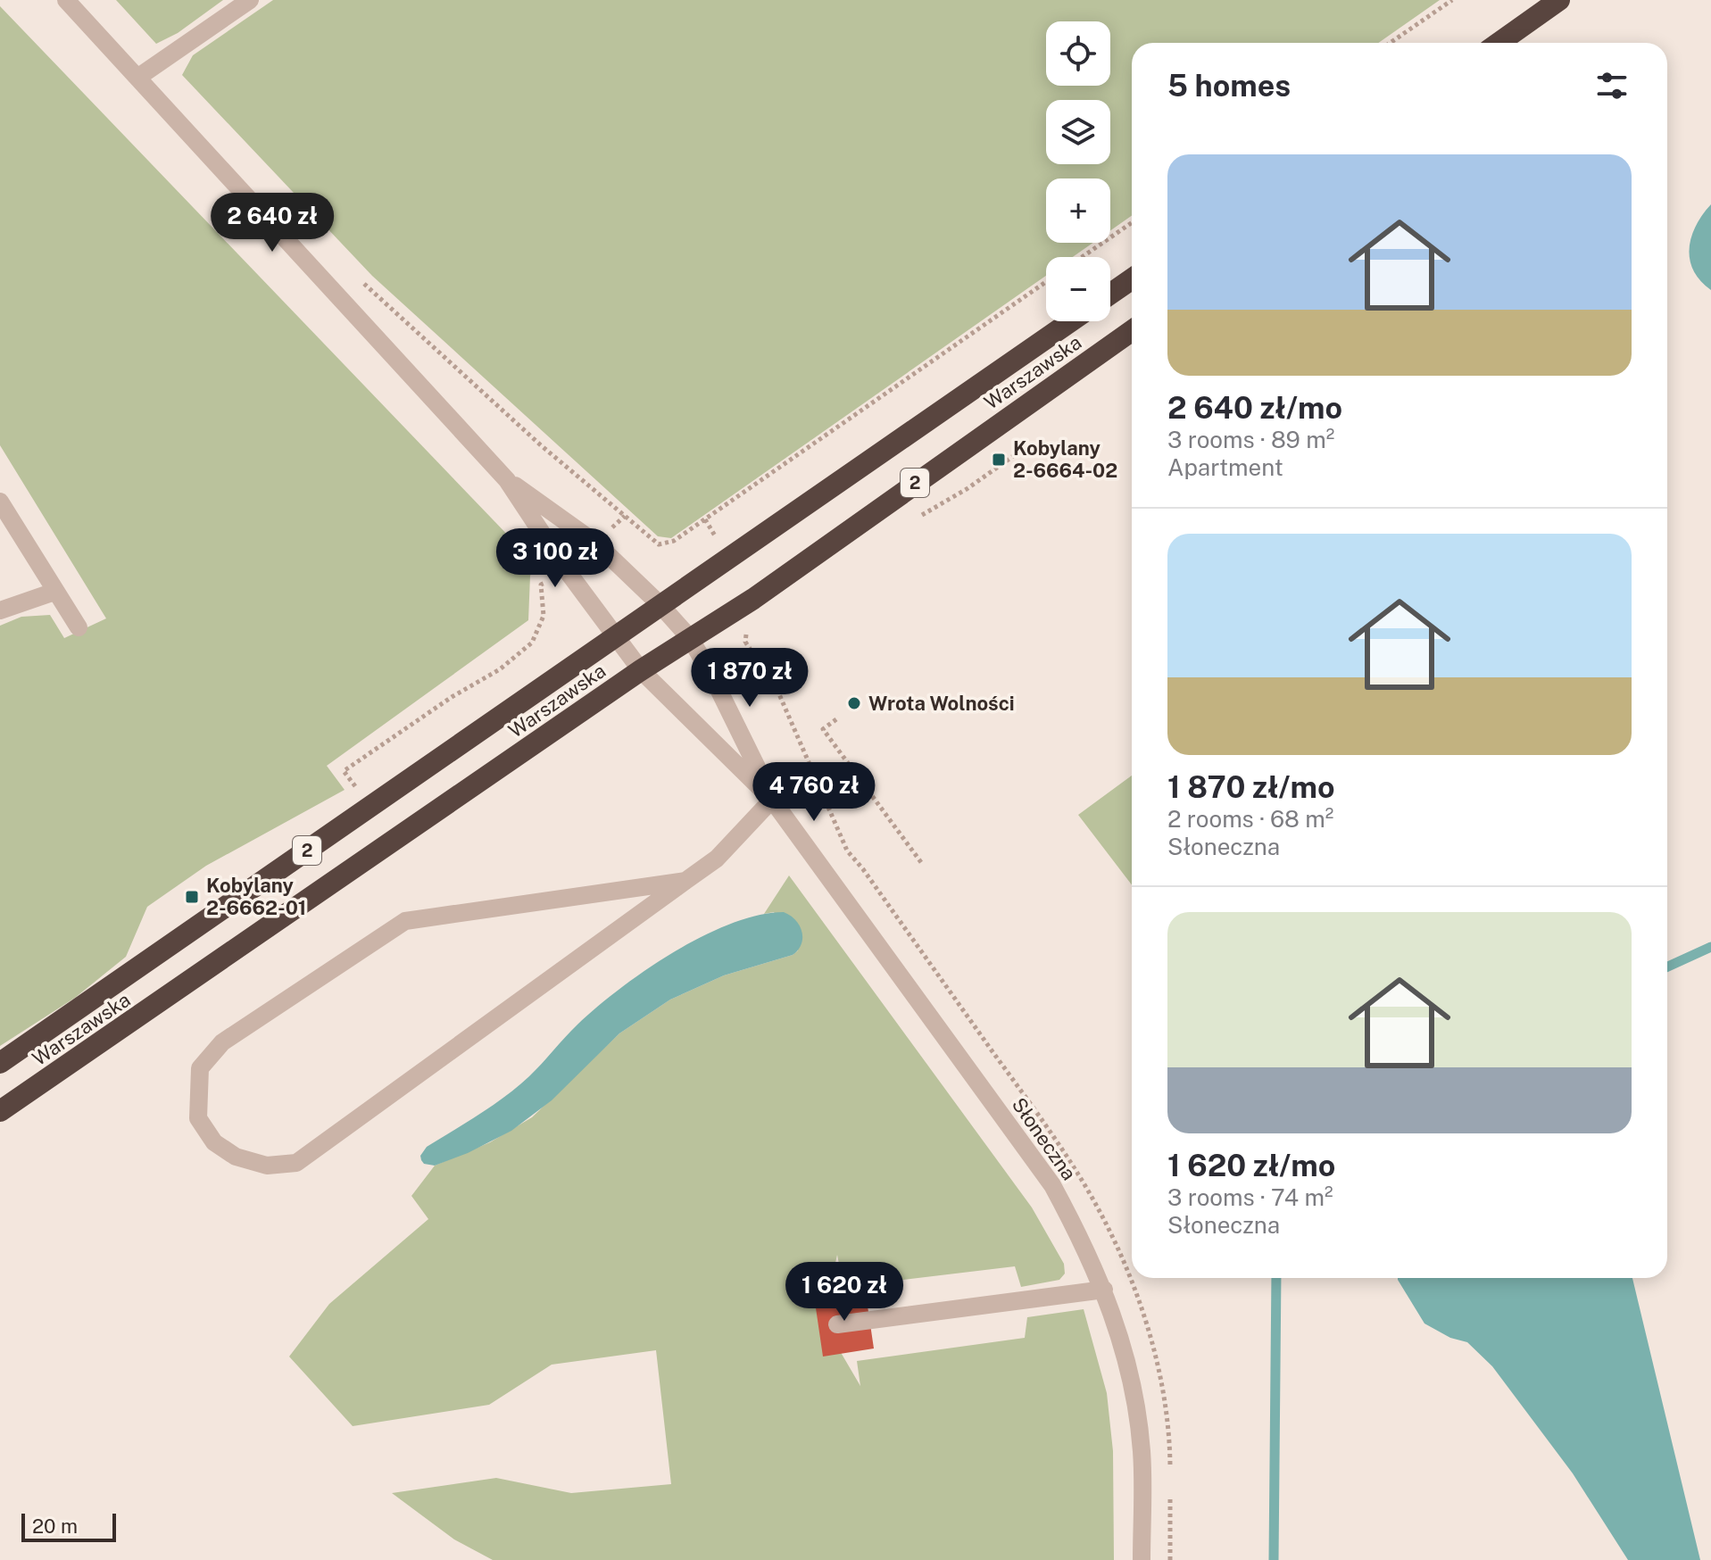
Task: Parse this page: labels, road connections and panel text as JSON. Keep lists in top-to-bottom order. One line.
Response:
{"streets":{"highway":["Warszawska","2"],"street":["Słoneczna"]},"crossings":[["Warszawska","Słoneczna"]],"places":{"transit":["Kobylany 2-6664-02","Kobylany 2-6662-01"],"other":["Wrota Wolności"]},"scale_bar":"20 m","page":{"map_buttons":["+","−"],"heading":"5 homes","list":[{"name":"2 640 zł/mo","note":"3 rooms · 89 m² · Apartment"},{"name":"1 870 zł/mo","note":"2 rooms · 68 m² · Słoneczna"},{"name":"1 620 zł/mo","note":"3 rooms · 74 m² · Słoneczna"}],"price":["2 640 zł","3 100 zł","1 870 zł","4 760 zł","1 620 zł"],"scale":"20 m"}}
